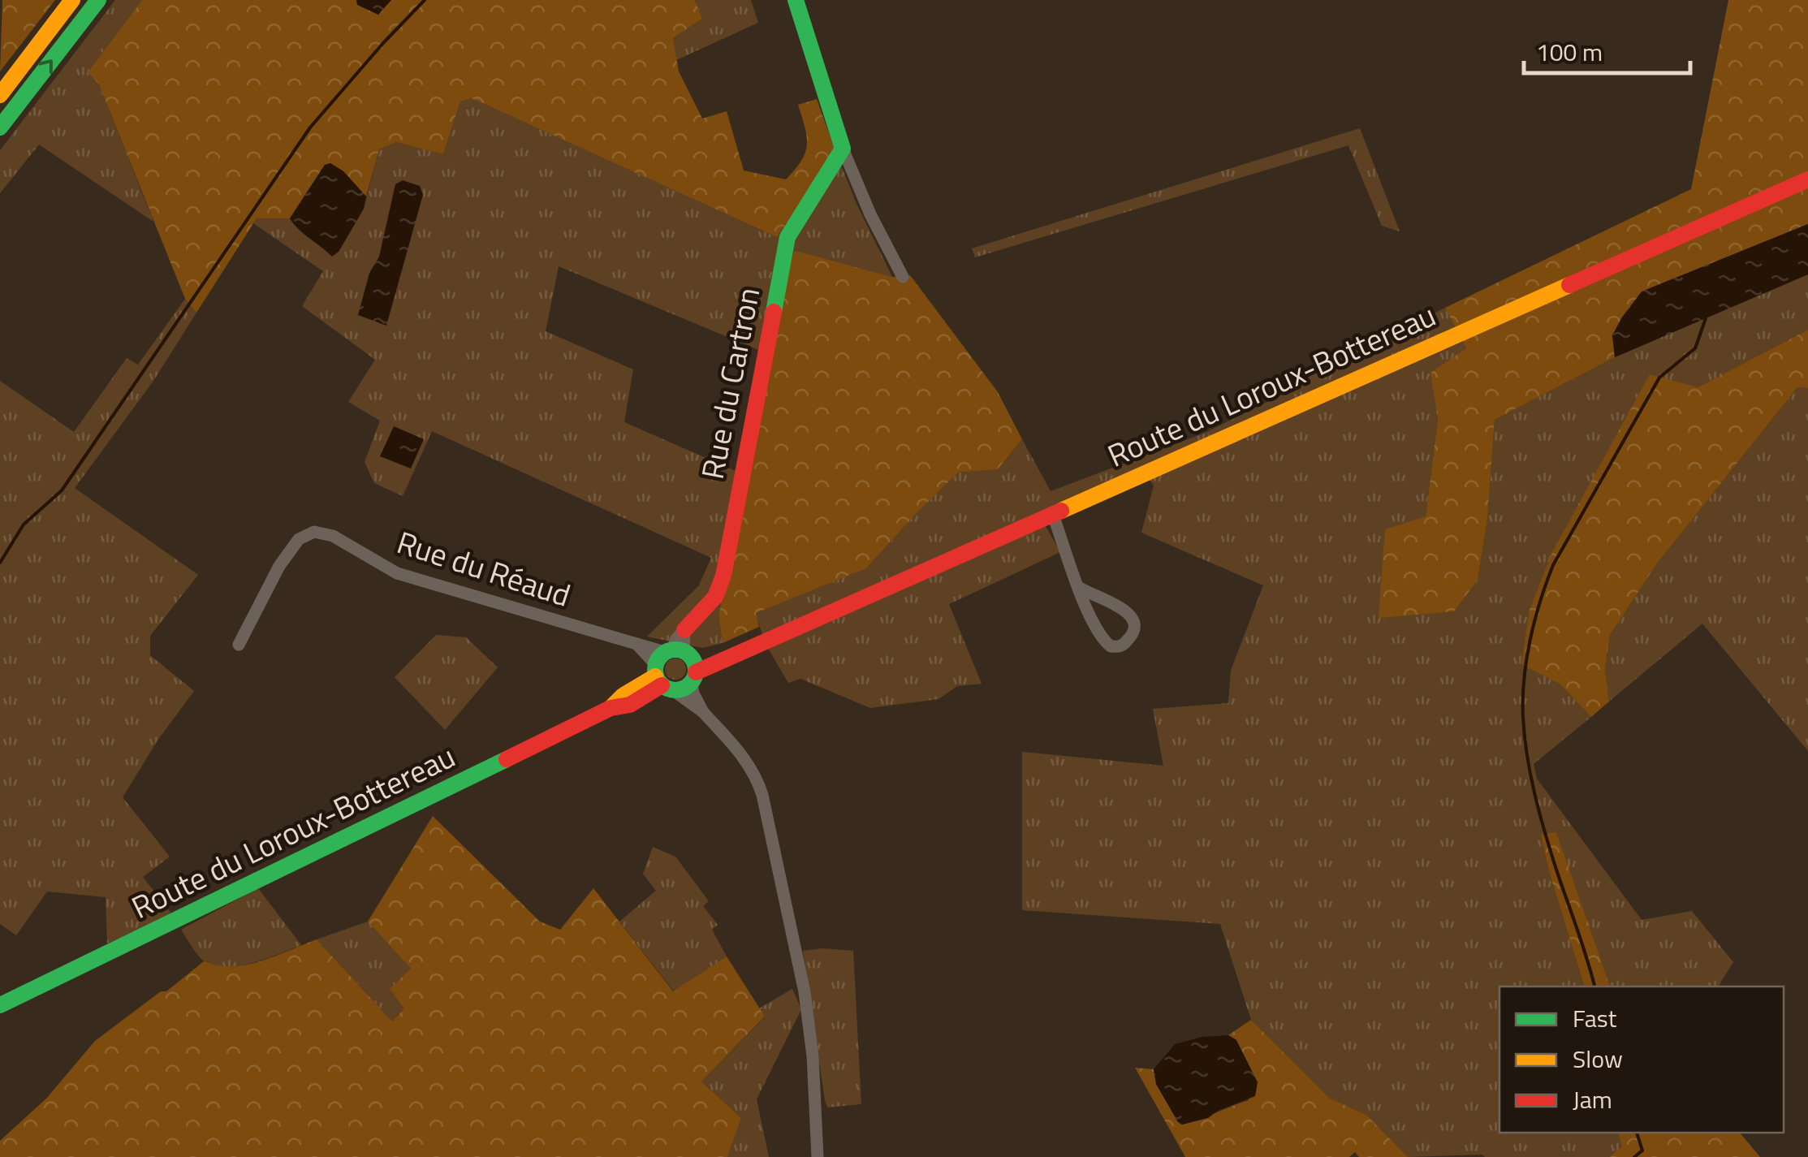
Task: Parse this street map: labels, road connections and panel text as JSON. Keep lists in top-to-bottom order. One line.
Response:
{"streets":{"main road":["Rue du Cartron","Route du Loroux-Bottereau"],"street":["Rue du Réaud"]},"crossings":[["Rue du Cartron","Route du Loroux-Bottereau"],["Rue du Cartron","Rue du Réaud"],["Route du Loroux-Bottereau","Rue du Réaud"]],"legend":["Fast","Slow","Jam"],"scale_bar":"100 m"}
